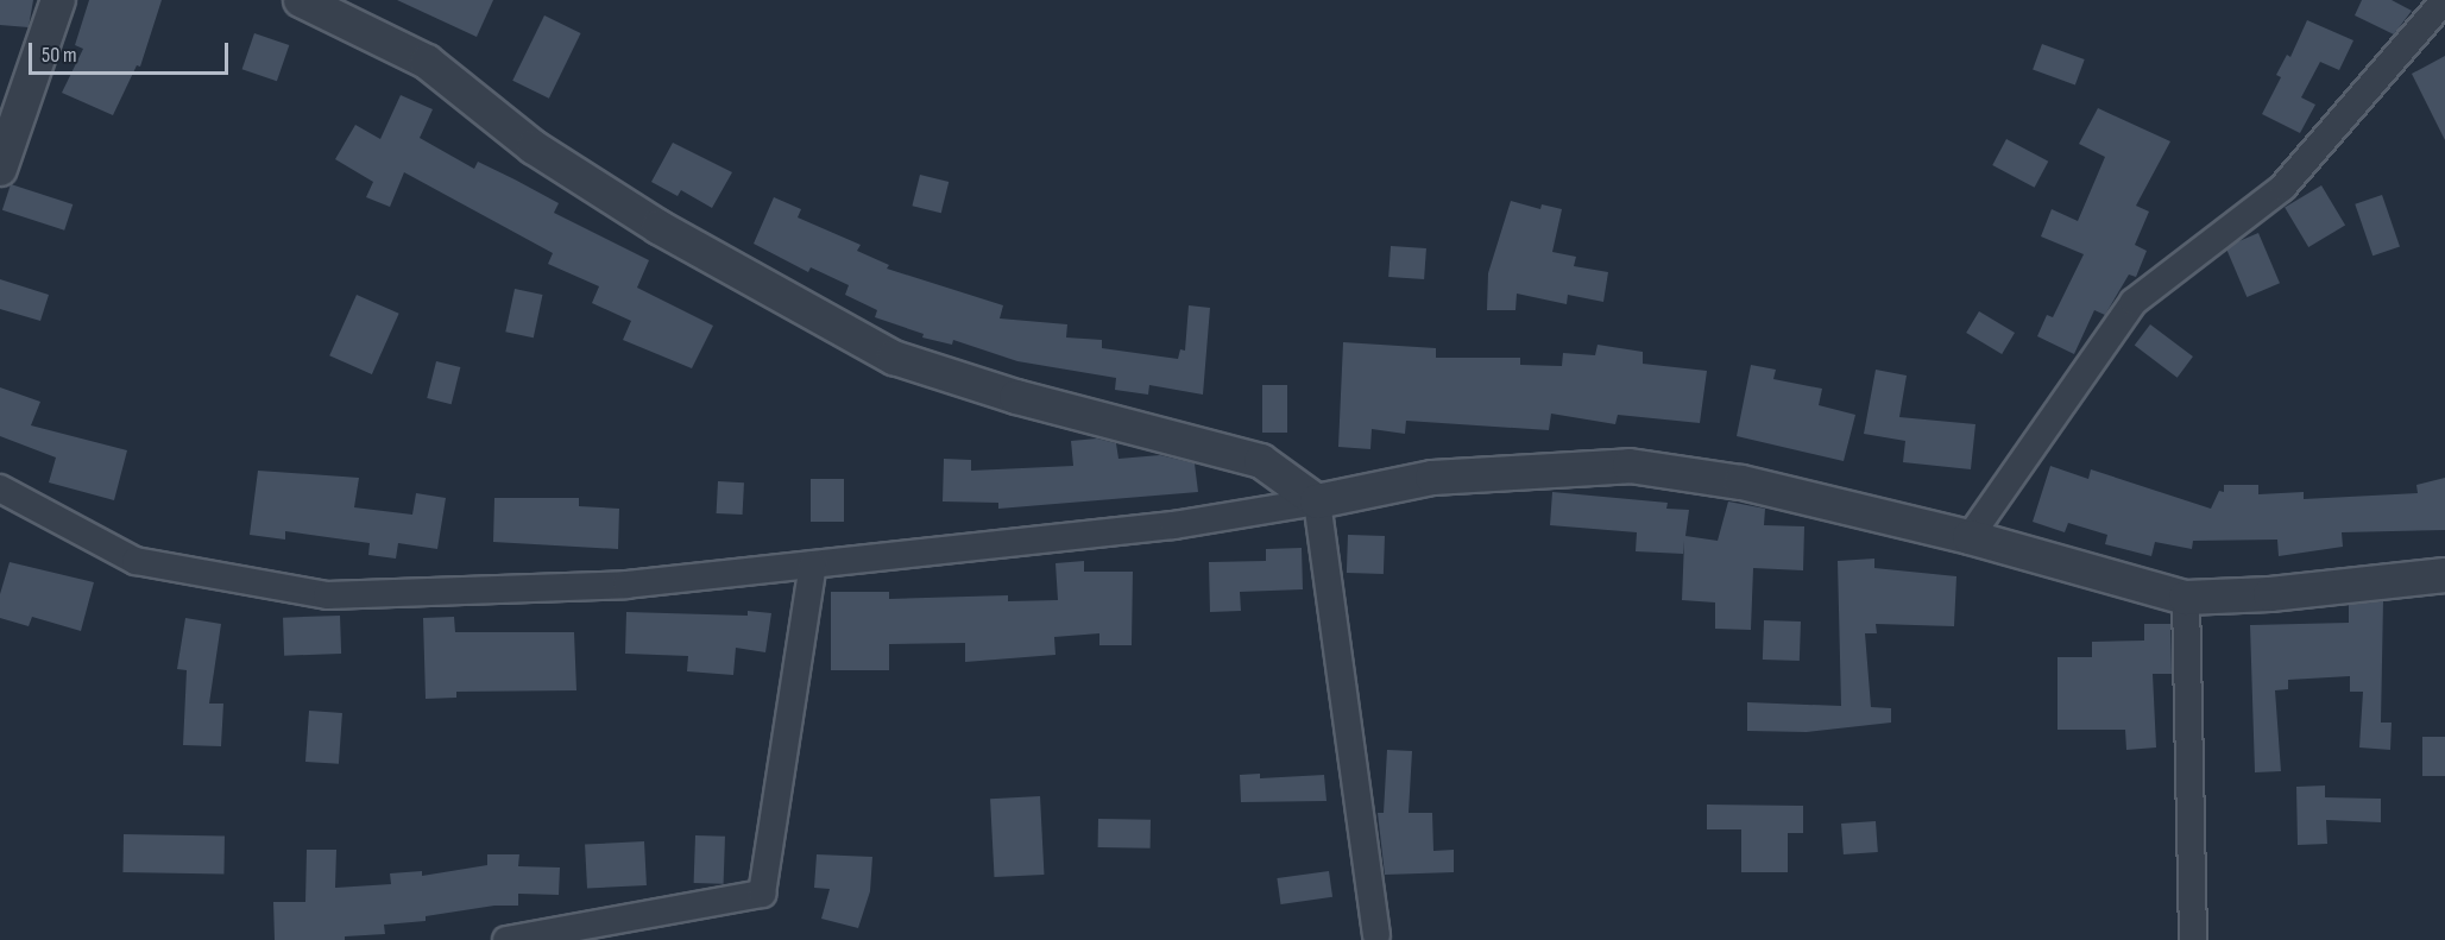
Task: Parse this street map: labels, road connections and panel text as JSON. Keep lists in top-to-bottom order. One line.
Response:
{"scale_bar":"50 m"}
